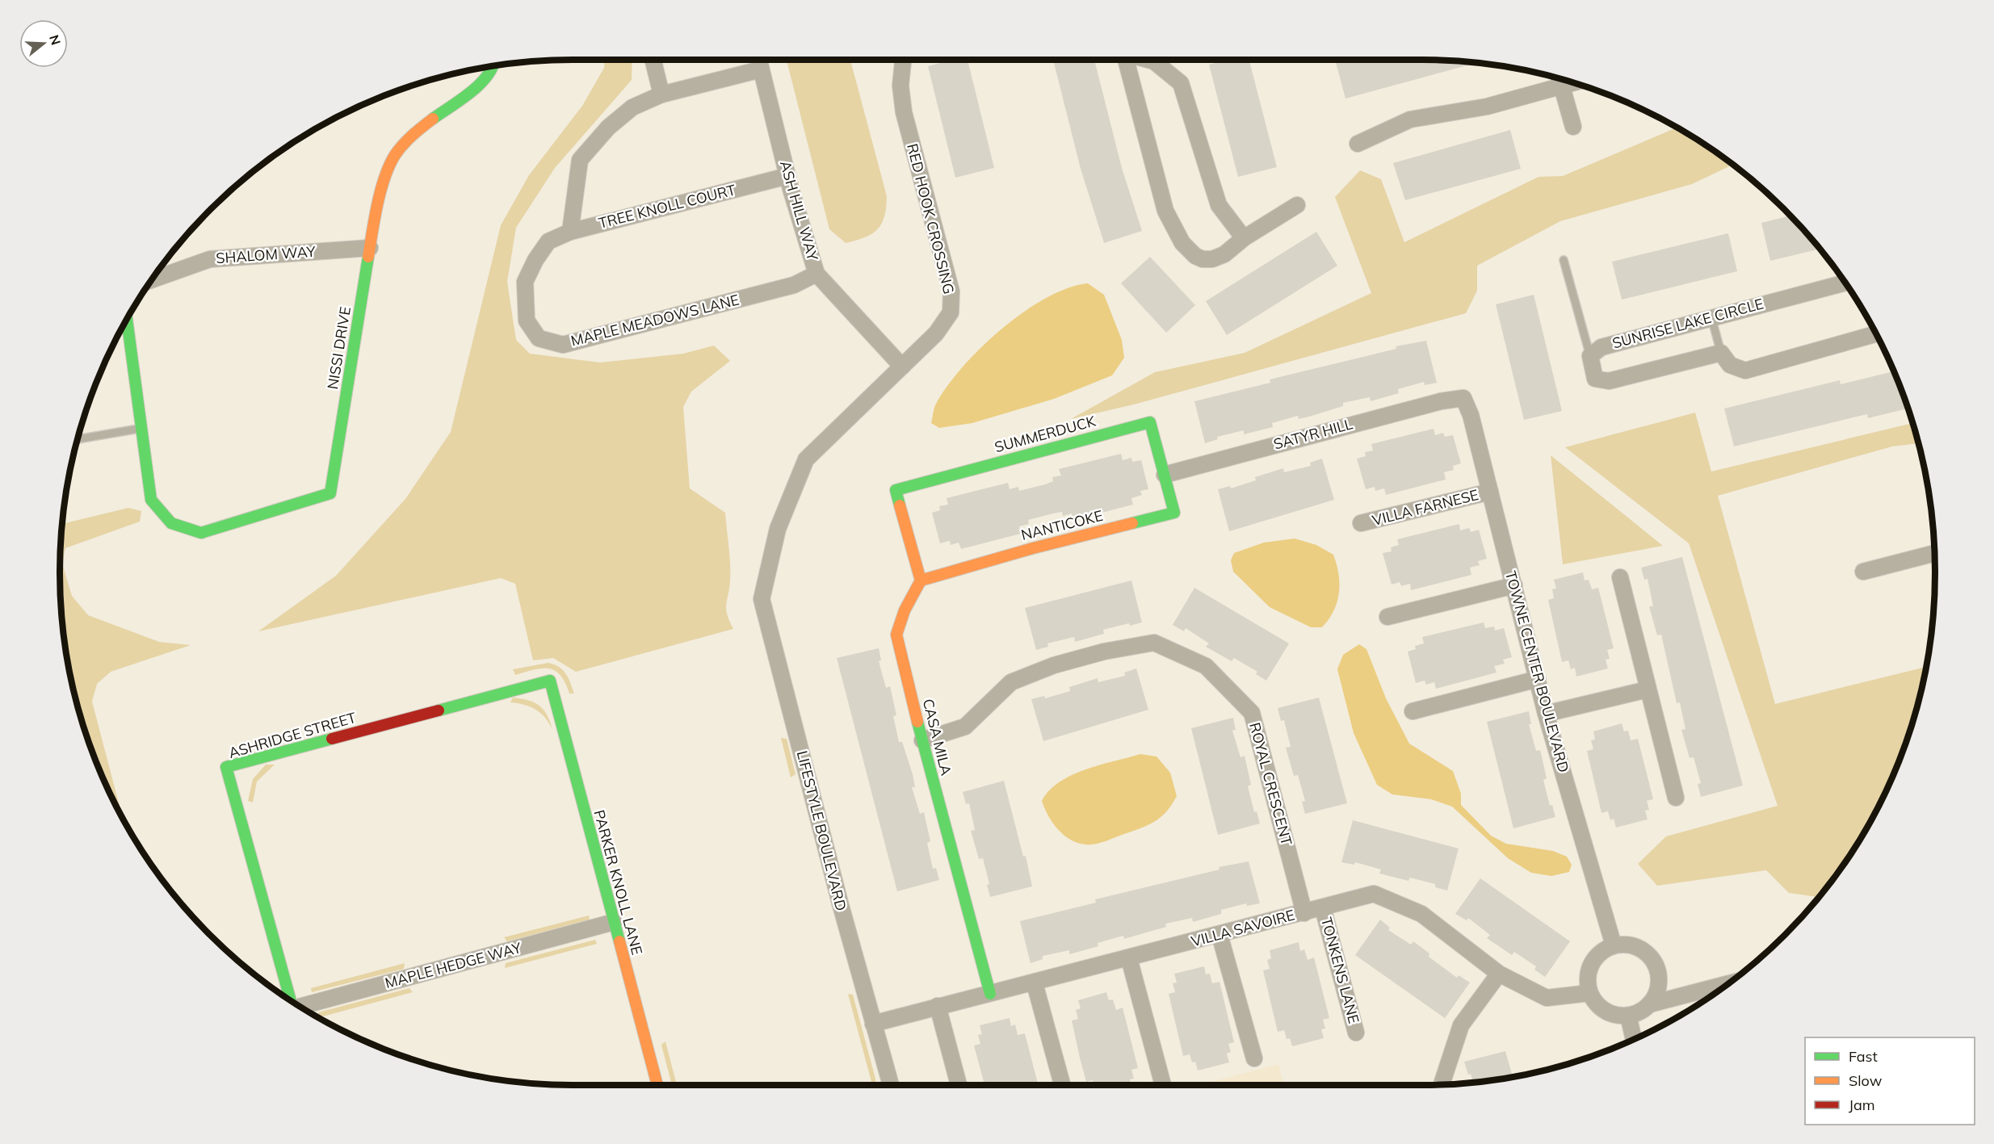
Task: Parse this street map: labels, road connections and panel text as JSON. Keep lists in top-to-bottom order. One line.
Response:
{"streets":{"street":["TREE KNOLL COURT","ASH HILL WAY","RED HOOK CROSSING","SHALOM WAY","MAPLE MEADOWS LANE","SUNRISE LAKE CIRCLE","NISSI DRIVE","SUMMERDUCK","SATYR HILL","VILLA FARNESE","NANTICOKE","TOWNE CENTER BOULEVARD","ASHRIDGE STREET","CASA MILA","ROYAL CRESCENT","LIFESTYLE BOULEVARD","PARKER KNOLL LANE","VILLA SAVOIRE","MAPLE HEDGE WAY","TONKENS LANE"]},"crossings":[["TREE KNOLL COURT","ASH HILL WAY"],["TREE KNOLL COURT","MAPLE MEADOWS LANE"],["ASH HILL WAY","RED HOOK CROSSING"],["ASH HILL WAY","MAPLE MEADOWS LANE"],["RED HOOK CROSSING","LIFESTYLE BOULEVARD"],["SHALOM WAY","NISSI DRIVE"],["SUMMERDUCK","SATYR HILL"],["SUMMERDUCK","NANTICOKE"],["SUMMERDUCK","CASA MILA"],["SATYR HILL","NANTICOKE"],["SATYR HILL","TOWNE CENTER BOULEVARD"],["VILLA FARNESE","TOWNE CENTER BOULEVARD"],["NANTICOKE","CASA MILA"],["TOWNE CENTER BOULEVARD","VILLA SAVOIRE"],["ASHRIDGE STREET","PARKER KNOLL LANE"],["CASA MILA","ROYAL CRESCENT"],["CASA MILA","VILLA SAVOIRE"],["ROYAL CRESCENT","VILLA SAVOIRE"],["LIFESTYLE BOULEVARD","VILLA SAVOIRE"],["PARKER KNOLL LANE","MAPLE HEDGE WAY"],["VILLA SAVOIRE","TONKENS LANE"]],"legend":["Fast","Slow","Jam"],"north":"right"}
